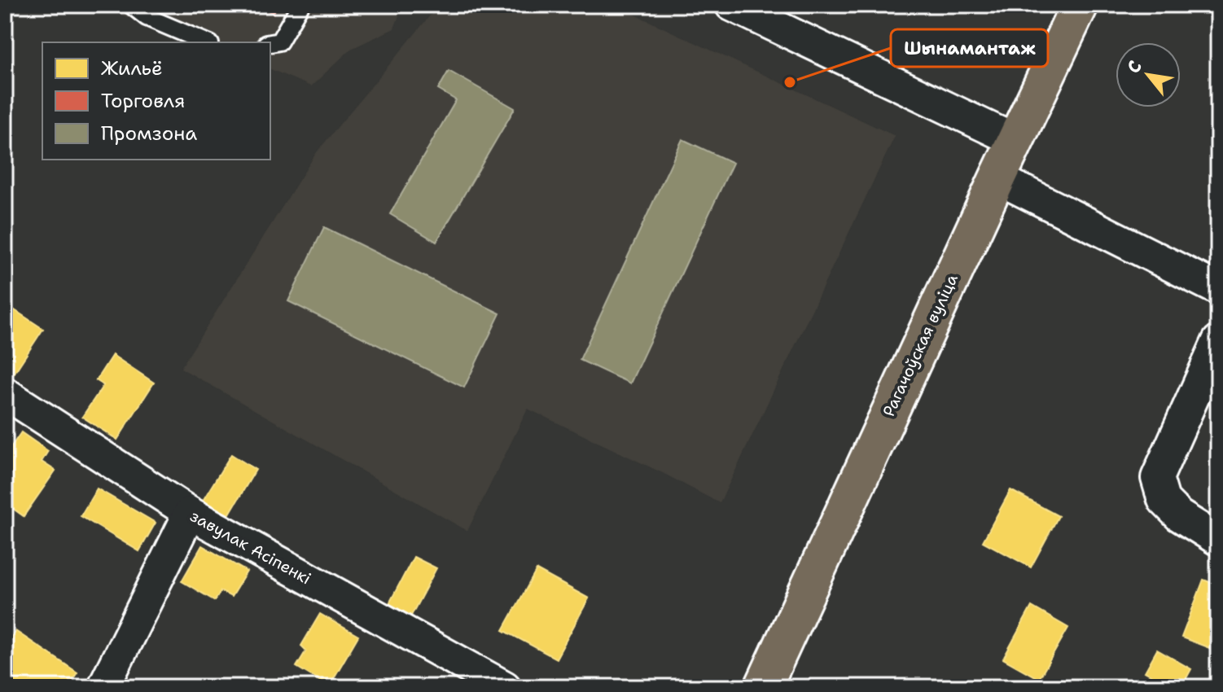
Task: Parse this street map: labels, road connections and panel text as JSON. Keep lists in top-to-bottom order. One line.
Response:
{"streets":{"main road":["Рагачоўская вуліца"],"street":["завулак Асіпенкі"]},"places":["Шынамантаж"],"legend":["Жильё","Торговля","Промзона"],"north":"top left"}
